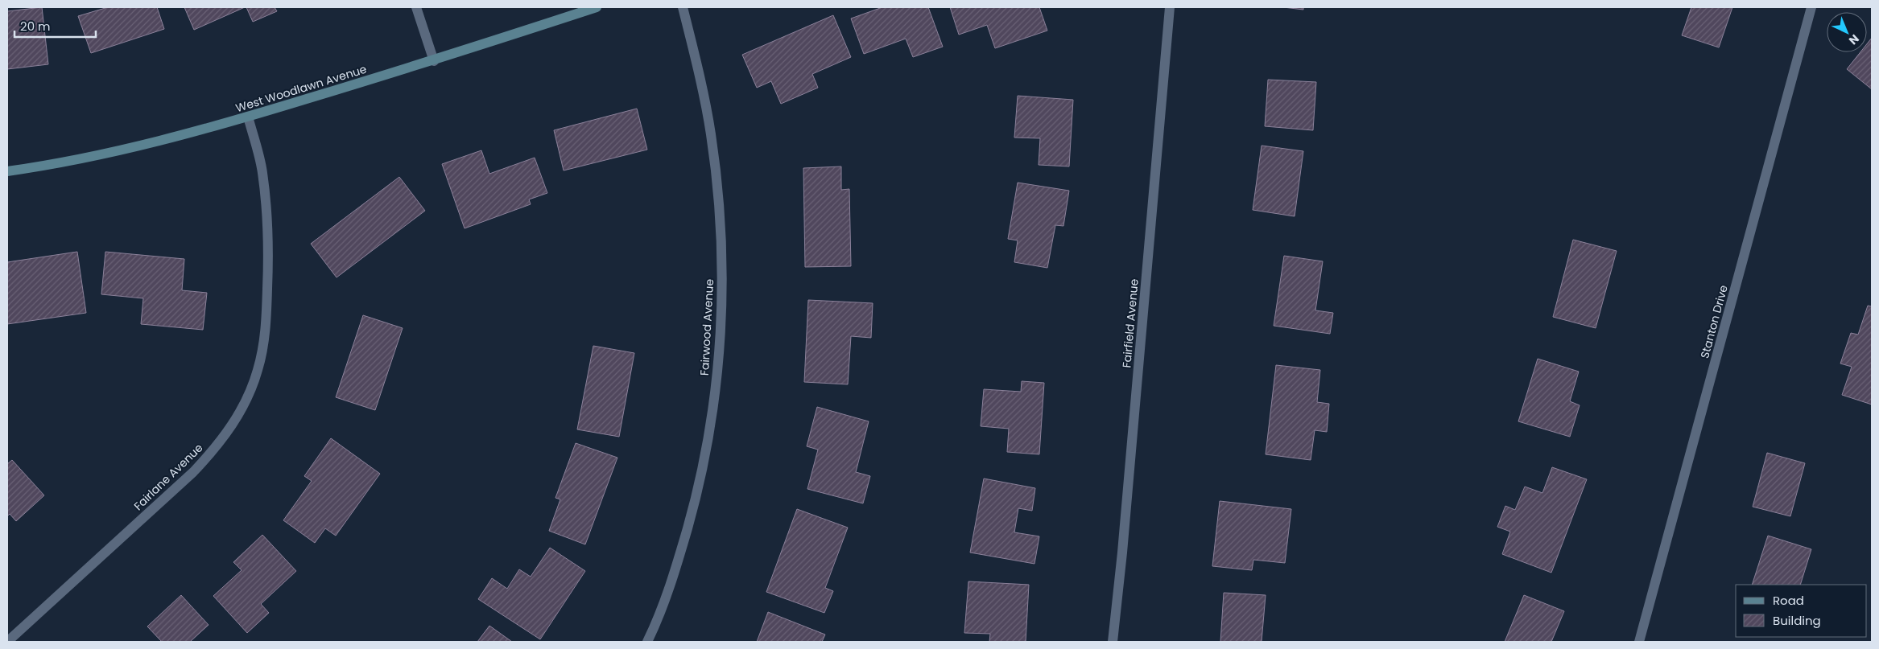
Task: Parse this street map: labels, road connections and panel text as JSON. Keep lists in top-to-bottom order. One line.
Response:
{"streets":{"street":["West Woodlawn Avenue","Stanton Drive","Fairfield Avenue","Fairwood Avenue","Fairlane Avenue"]},"crossings":[["West Woodlawn Avenue","Fairlane Avenue"]],"legend":["Road","Building"],"scale_bar":"20 m","north":"bottom right"}
